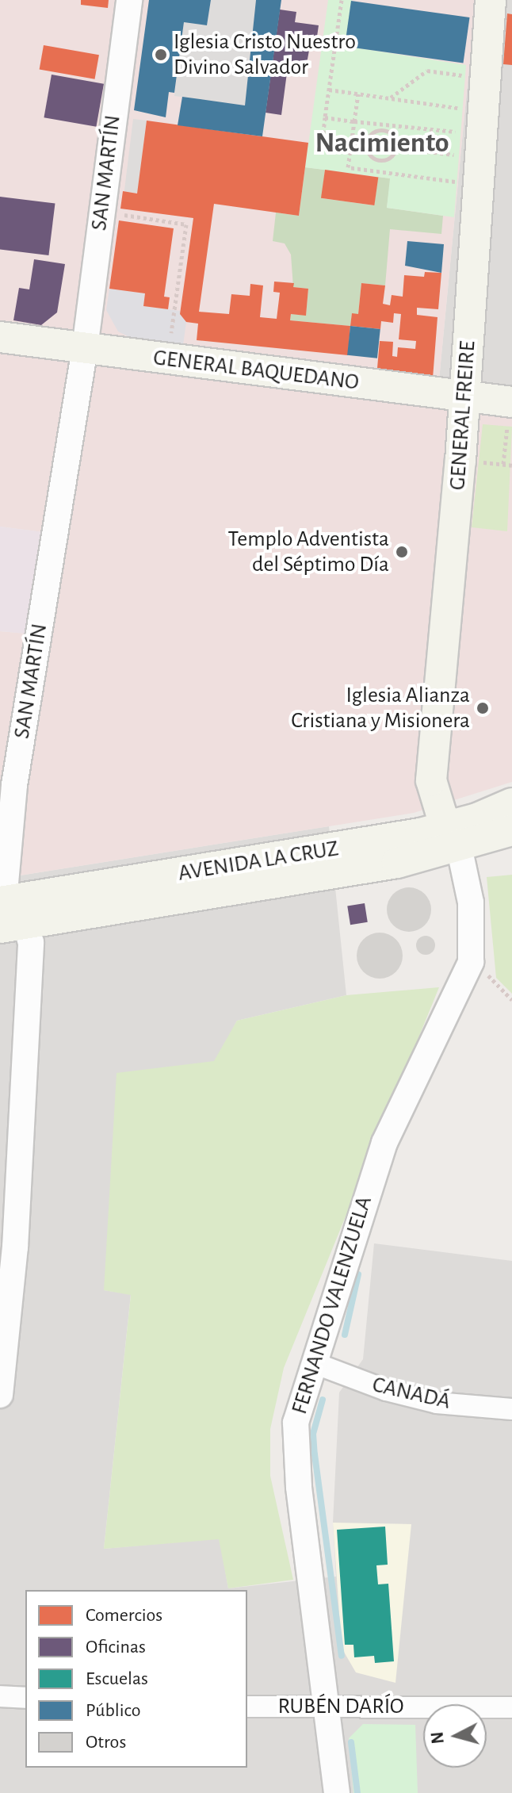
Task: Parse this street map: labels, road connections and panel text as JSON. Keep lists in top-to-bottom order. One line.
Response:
{"streets":{"main road":["GENERAL BAQUEDANO","GENERAL FREIRE","AVENIDA LA CRUZ"],"street":["SAN MARTÍN","FERNANDO VALENZUELA","CANADÁ","RUBÉN DARÍO"]},"crossings":[["SAN MARTÍN","GENERAL BAQUEDANO"],["SAN MARTÍN","AVENIDA LA CRUZ"],["GENERAL BAQUEDANO","GENERAL FREIRE"],["GENERAL FREIRE","AVENIDA LA CRUZ"],["GENERAL FREIRE","FERNANDO VALENZUELA"],["AVENIDA LA CRUZ","FERNANDO VALENZUELA"],["FERNANDO VALENZUELA","CANADÁ"],["FERNANDO VALENZUELA","RUBÉN DARÍO"]],"districts":["Nacimiento"],"places":["Iglesia Cristo Nuestro Divino Salvador","Templo Adventista del Séptimo Día","Iglesia Alianza Cristiana y Misionera"],"legend":["Comercios","Oficinas","Escuelas","Público","Otros"],"north":"left"}
